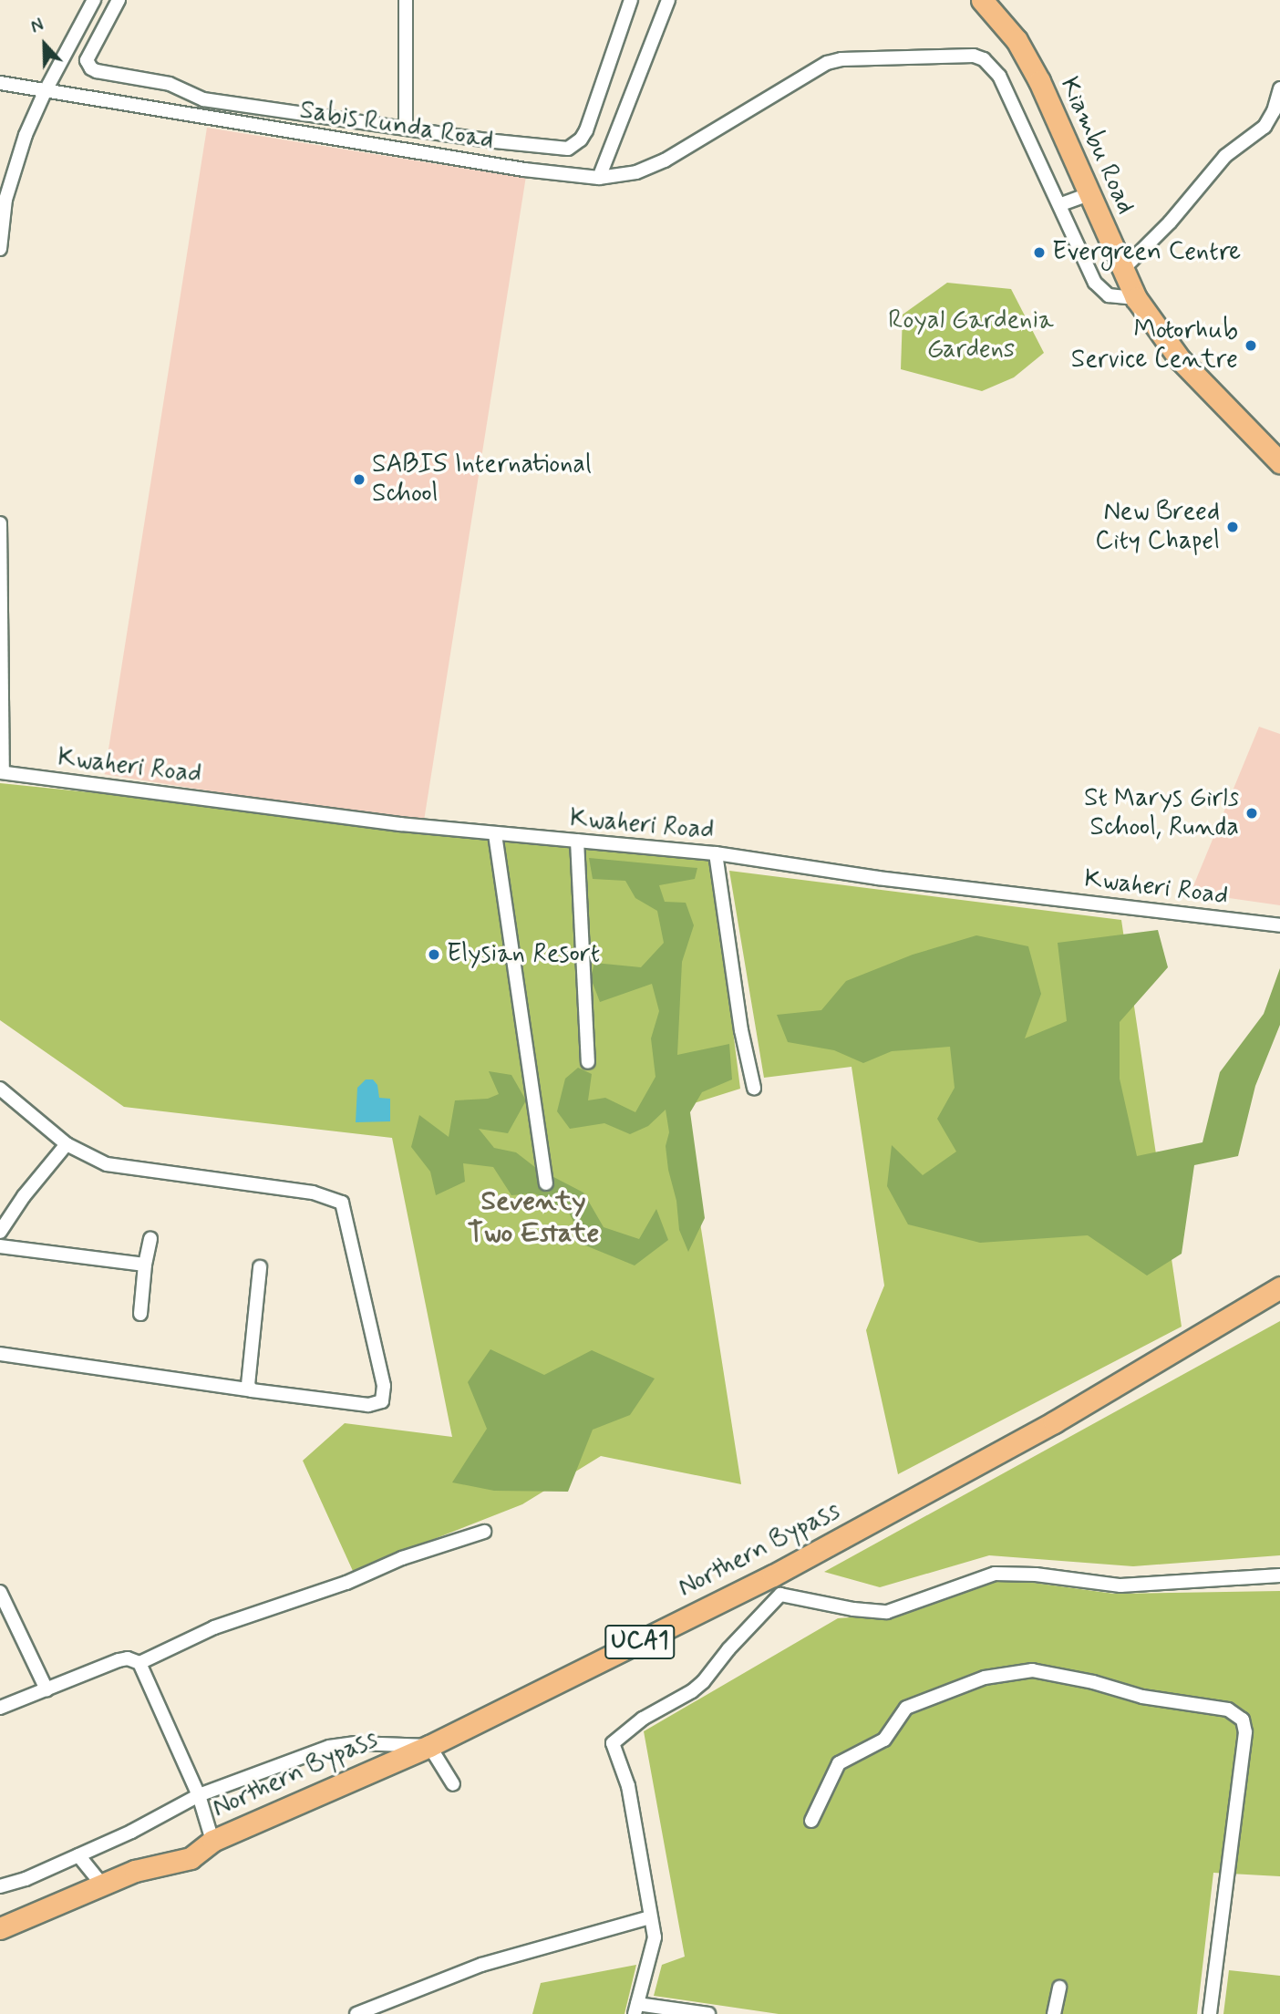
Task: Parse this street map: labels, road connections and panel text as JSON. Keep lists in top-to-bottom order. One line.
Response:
{"streets":{"main road":["Kiambu Road","Northern Bypass","UCA1"],"street":["Sabis Runda Road","Kwaheri Road"]},"crossings":[["Sabis Runda Road","Kiambu Road"]],"districts":["Seventy Two Estate"],"parks":["Royal Gardenia Gardens"],"places":["Evergreen Centre","Motorhub Service Centre","SABIS International School","New Breed City Chapel","St Marys Girls School, Runda","Elysian Resort"],"north":"top"}
